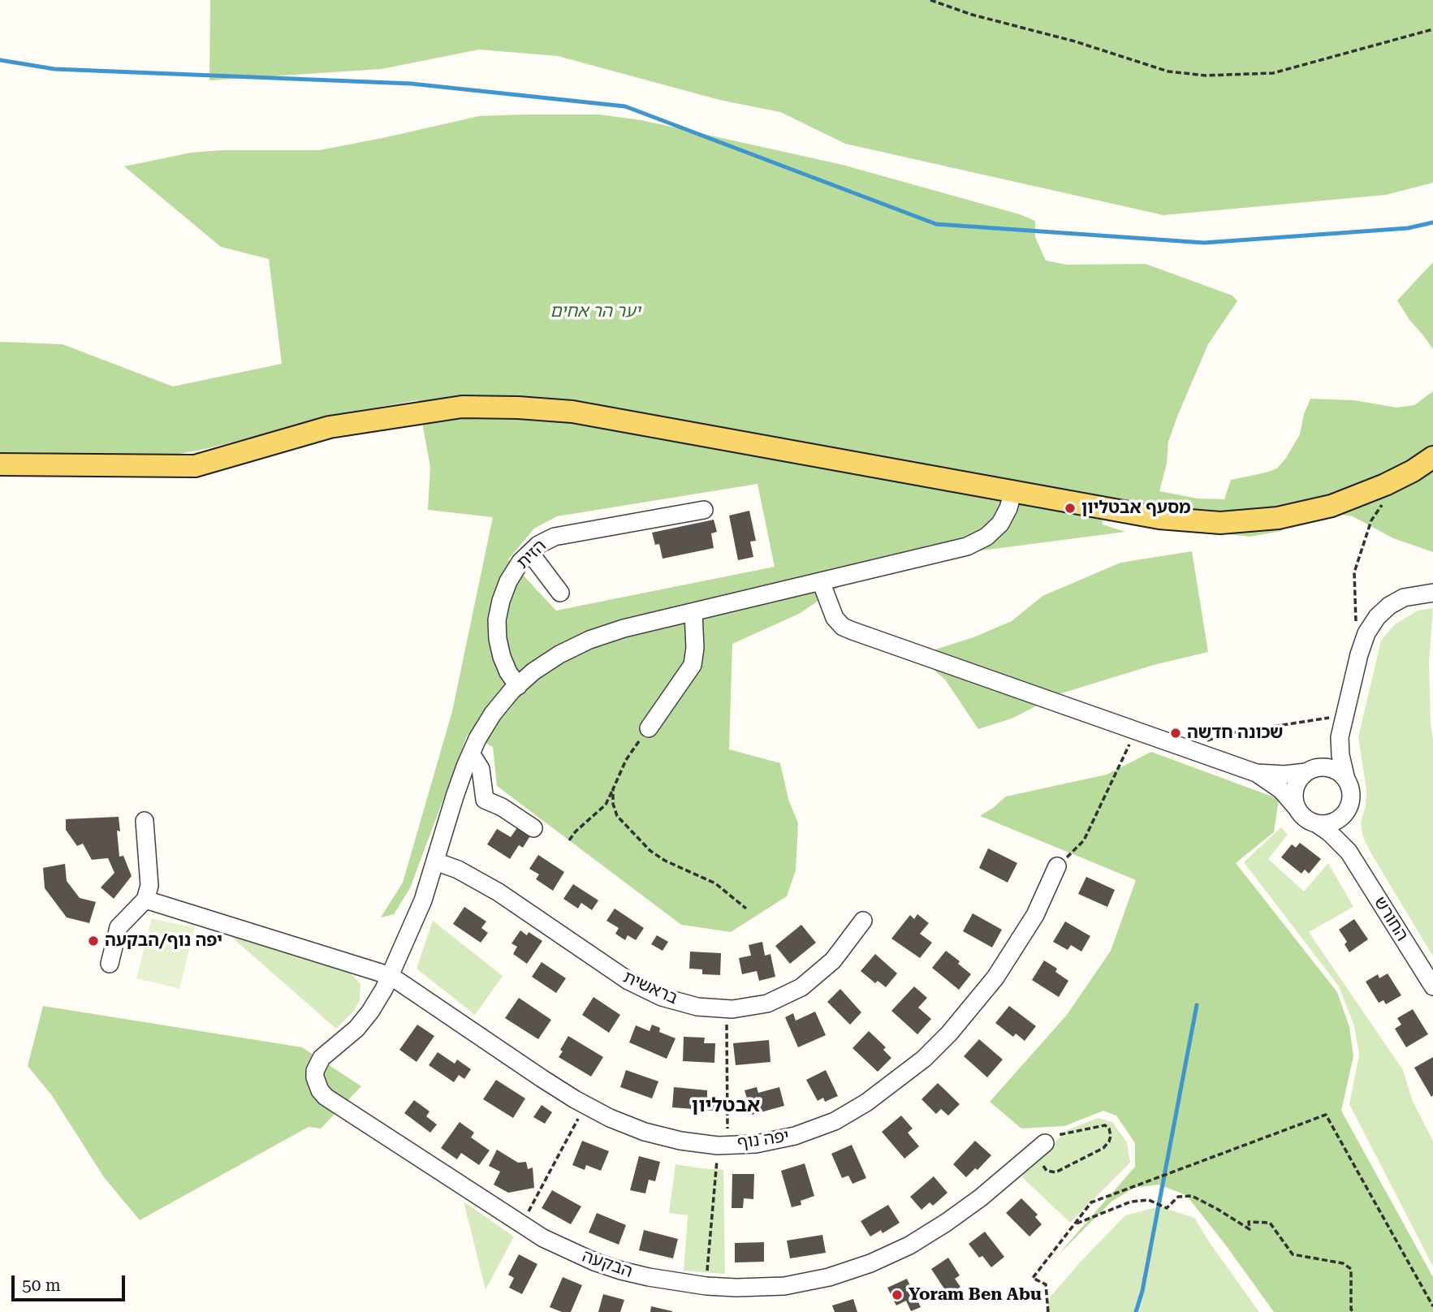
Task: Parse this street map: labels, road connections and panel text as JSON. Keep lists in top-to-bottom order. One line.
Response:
{"streets":{"street":["הזית","החורש","בראשית","יפה נוף","הבקעה"]},"crossings":[["הזית","הבקעה"],["בראשית","הבקעה"],["יפה נוף","הבקעה"]],"districts":["אבטליון"],"parks":["יער הר אחים"],"places":["מסעף אבטליון","שכונה חדשה","יפה נוף/הבקעה","Yoram Ben Abu"],"scale_bar":"50 m"}
